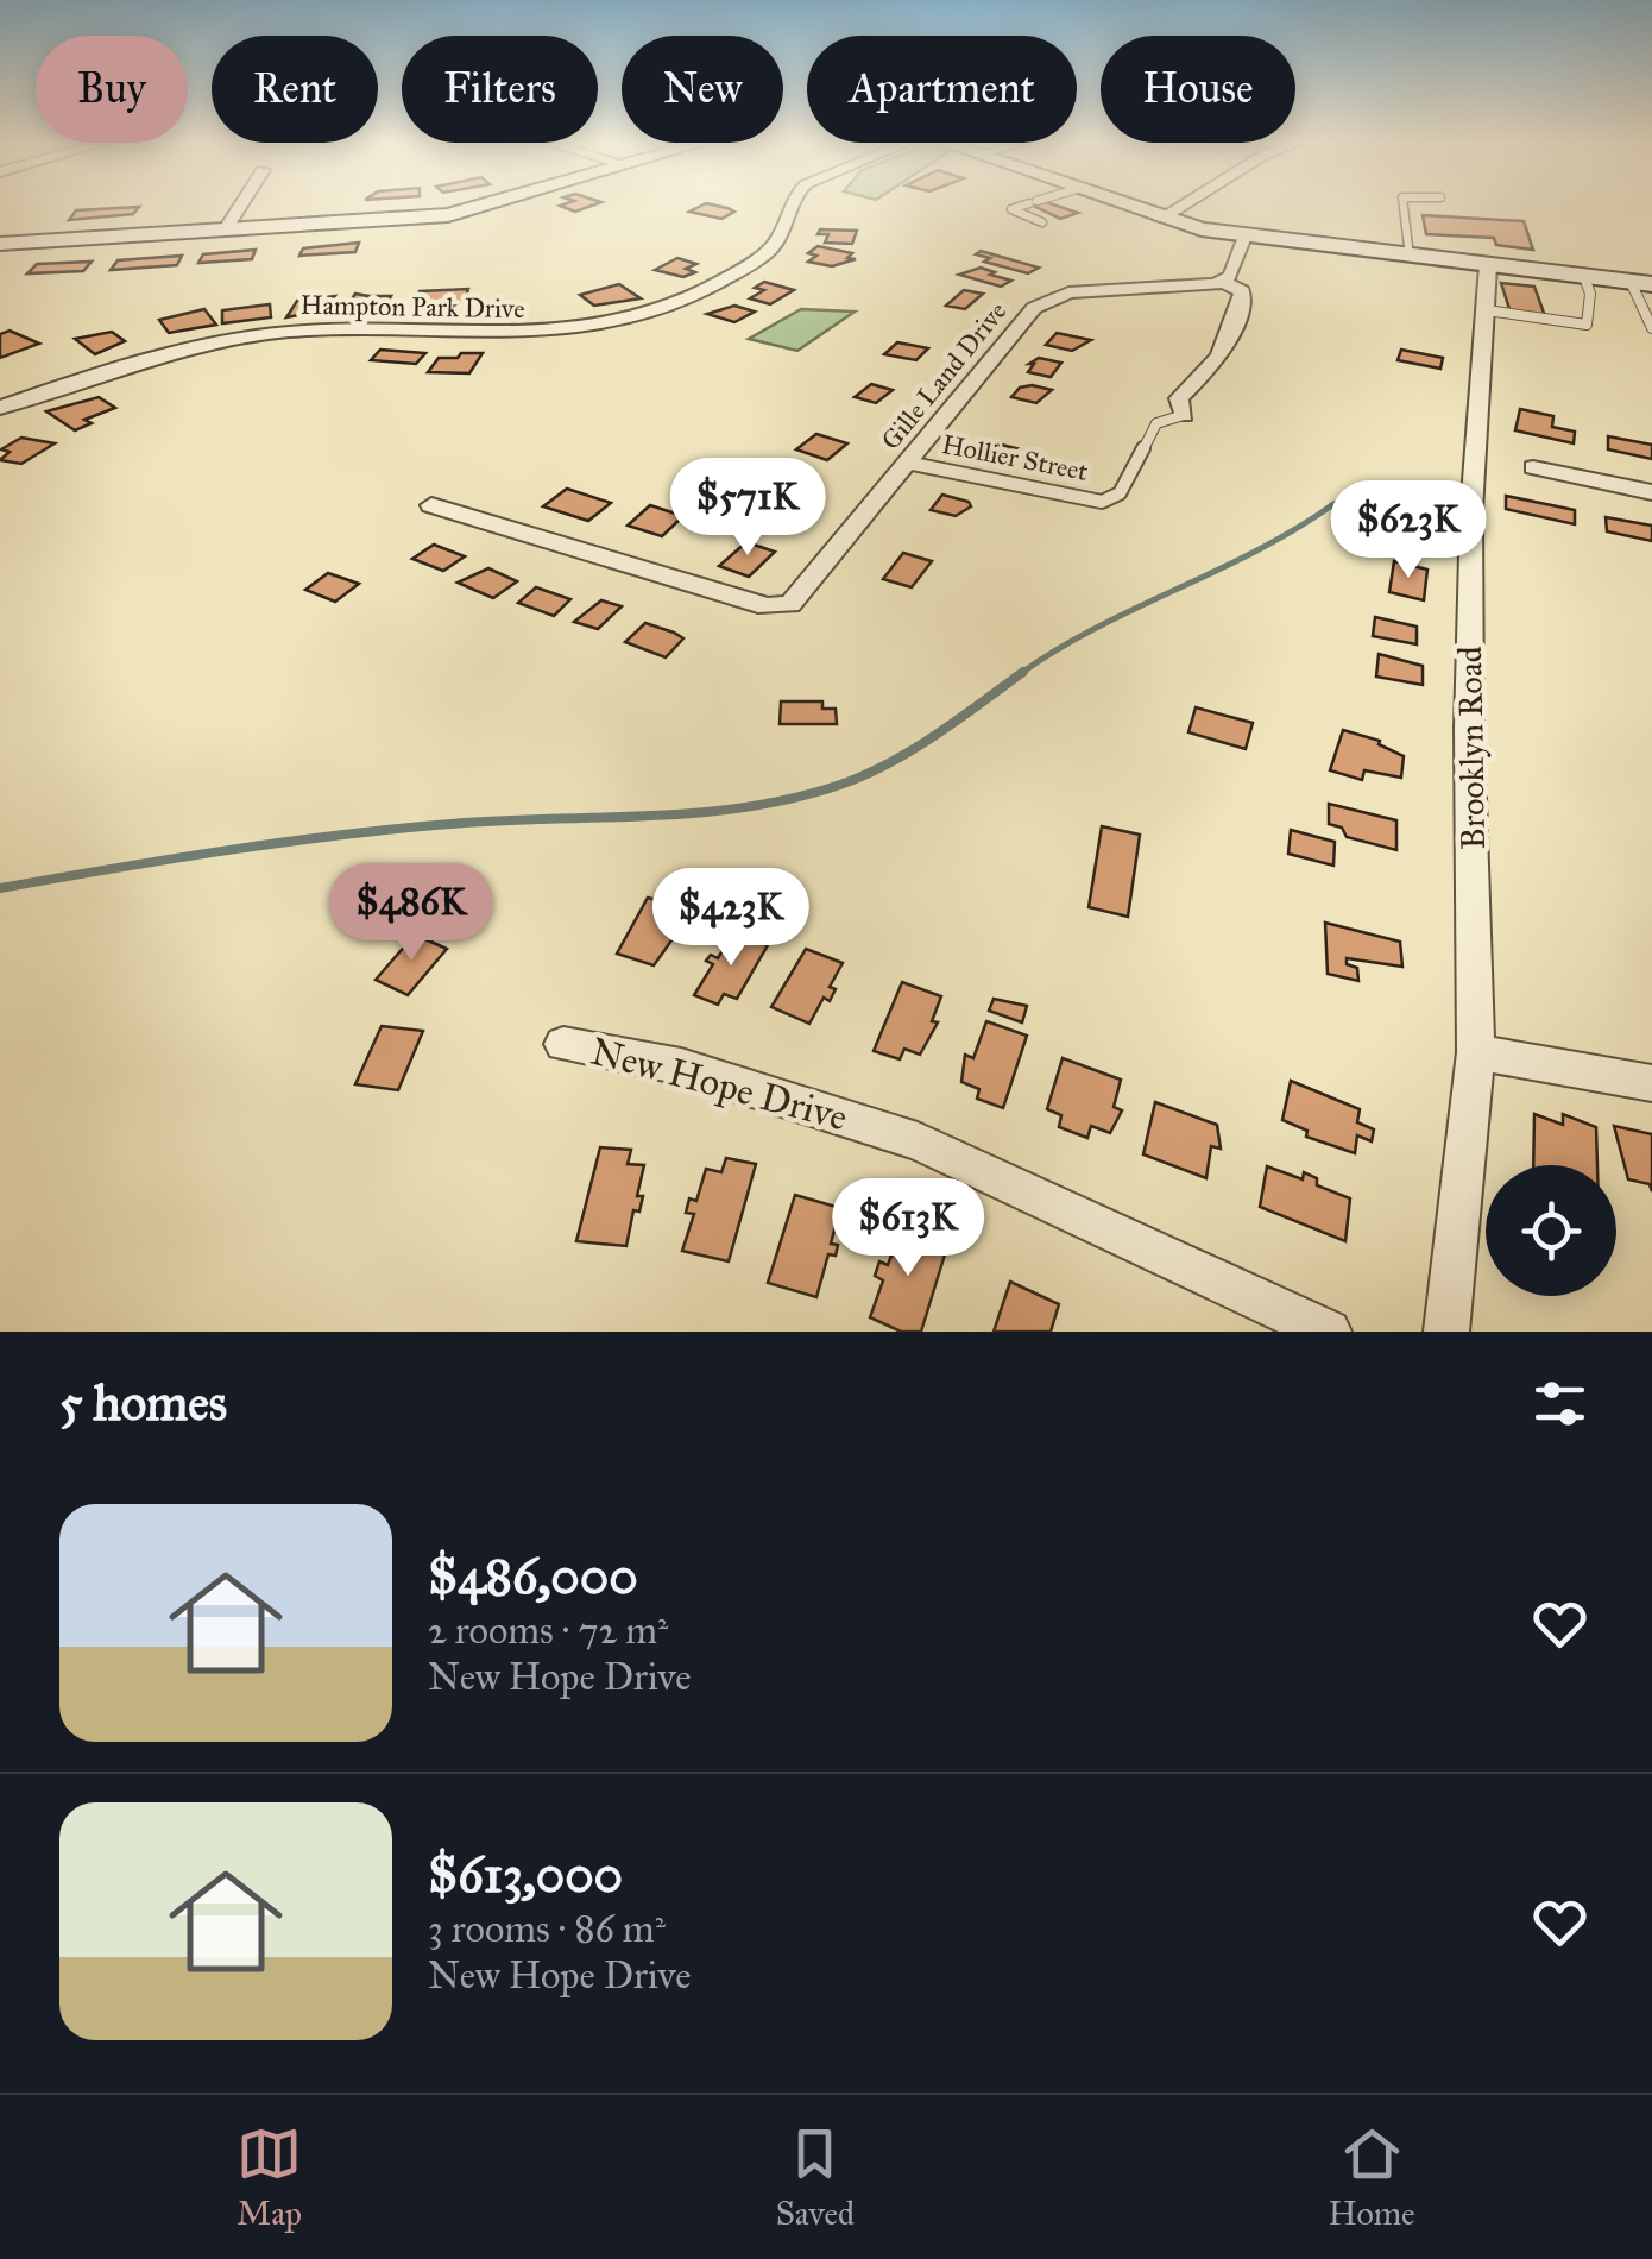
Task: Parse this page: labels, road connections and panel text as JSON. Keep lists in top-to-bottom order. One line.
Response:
{"streets":{"street":["Hampton Park Drive","Gille Land Drive","Hollier Street","Brooklyn Road","New Hope Drive"]},"crossings":[["Gille Land Drive","Hollier Street"]],"page":{"chip":["Buy","Rent","Filters","New","Apartment","House"],"price":["$571K","$623K","$486K","$423K","$613K"],"heading":"5 homes","list":[{"name":"$486,000","note":"2 rooms · 72 m² · New Hope Drive"},{"name":"$613,000","note":"3 rooms · 86 m² · New Hope Drive"}],"tabs":["Map","Saved","Home"]}}
